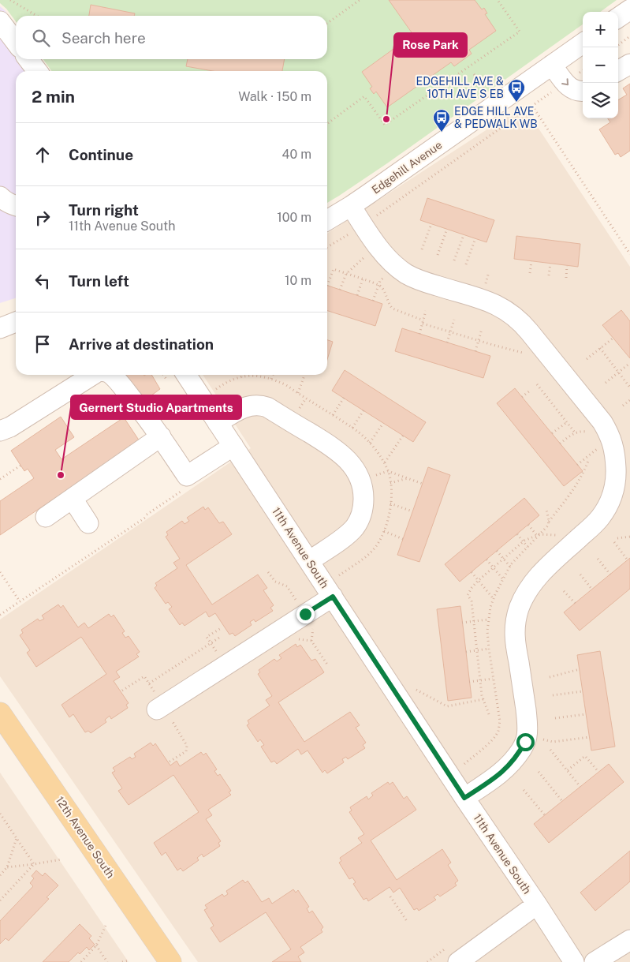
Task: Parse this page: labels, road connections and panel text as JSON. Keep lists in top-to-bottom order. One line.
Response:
{"streets":{"main road":["12th Avenue South"],"street":["Edgehill Avenue","11th Avenue South"]},"places":{"bus stop":["EDGEHILL AVE & 10TH AVE S EB","EDGE HILL AVE & PEDWALK WB"],"other":["Rose Park","Gernert Studio Apartments"]},"page":{"map_buttons":["+","−"],"search":"Search here","heading":["2 min","Walk · 150 m"],"list":[["Continue","40 m"],["Turn right","11th Avenue South","100 m"],["Turn left","10 m"],"Arrive at destination"]}}
